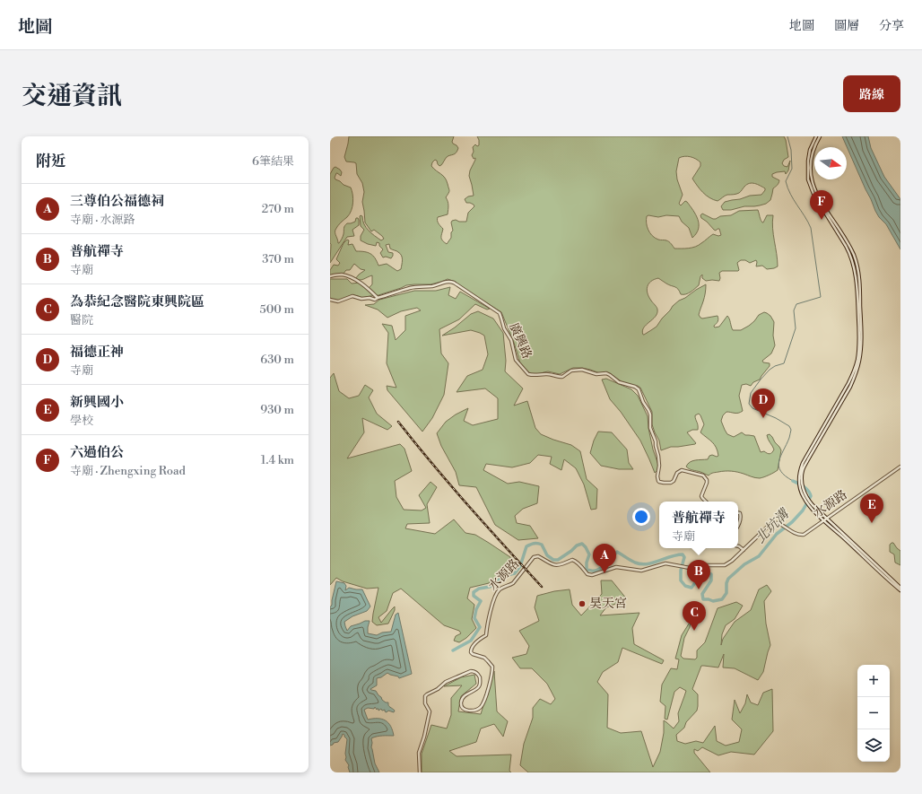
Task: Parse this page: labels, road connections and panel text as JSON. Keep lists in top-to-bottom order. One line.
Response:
{"streets":{"street":["廣興路","水源路"]},"water":["北坑溝"],"places":["昊天宮"],"north":"right","page":{"header":"地圖","nav":["地圖","圖層","分享"],"title":"交通資訊","buttons":"路線","heading":["附近","6筆結果"],"list":[{"mark":"A","name":"三尊伯公福德祠","note":"寺廟 · 水源路","value":"270 m"},{"mark":"B","name":"普航禪寺","note":"寺廟","value":"370 m"},{"mark":"C","name":"為恭紀念醫院東興院區","note":"醫院","value":"500 m"},{"mark":"D","name":"福德正神","note":"寺廟","value":"630 m"},{"mark":"E","name":"新興國小","note":"學校","value":"930 m"},{"mark":"F","name":"六過伯公","note":"寺廟 · Zhengxing Road","value":"1.4 km"}],"pins":["F","D","E","A","B","C"],"popup":["普航禪寺","寺廟"],"map_buttons":["+","−"]}}
